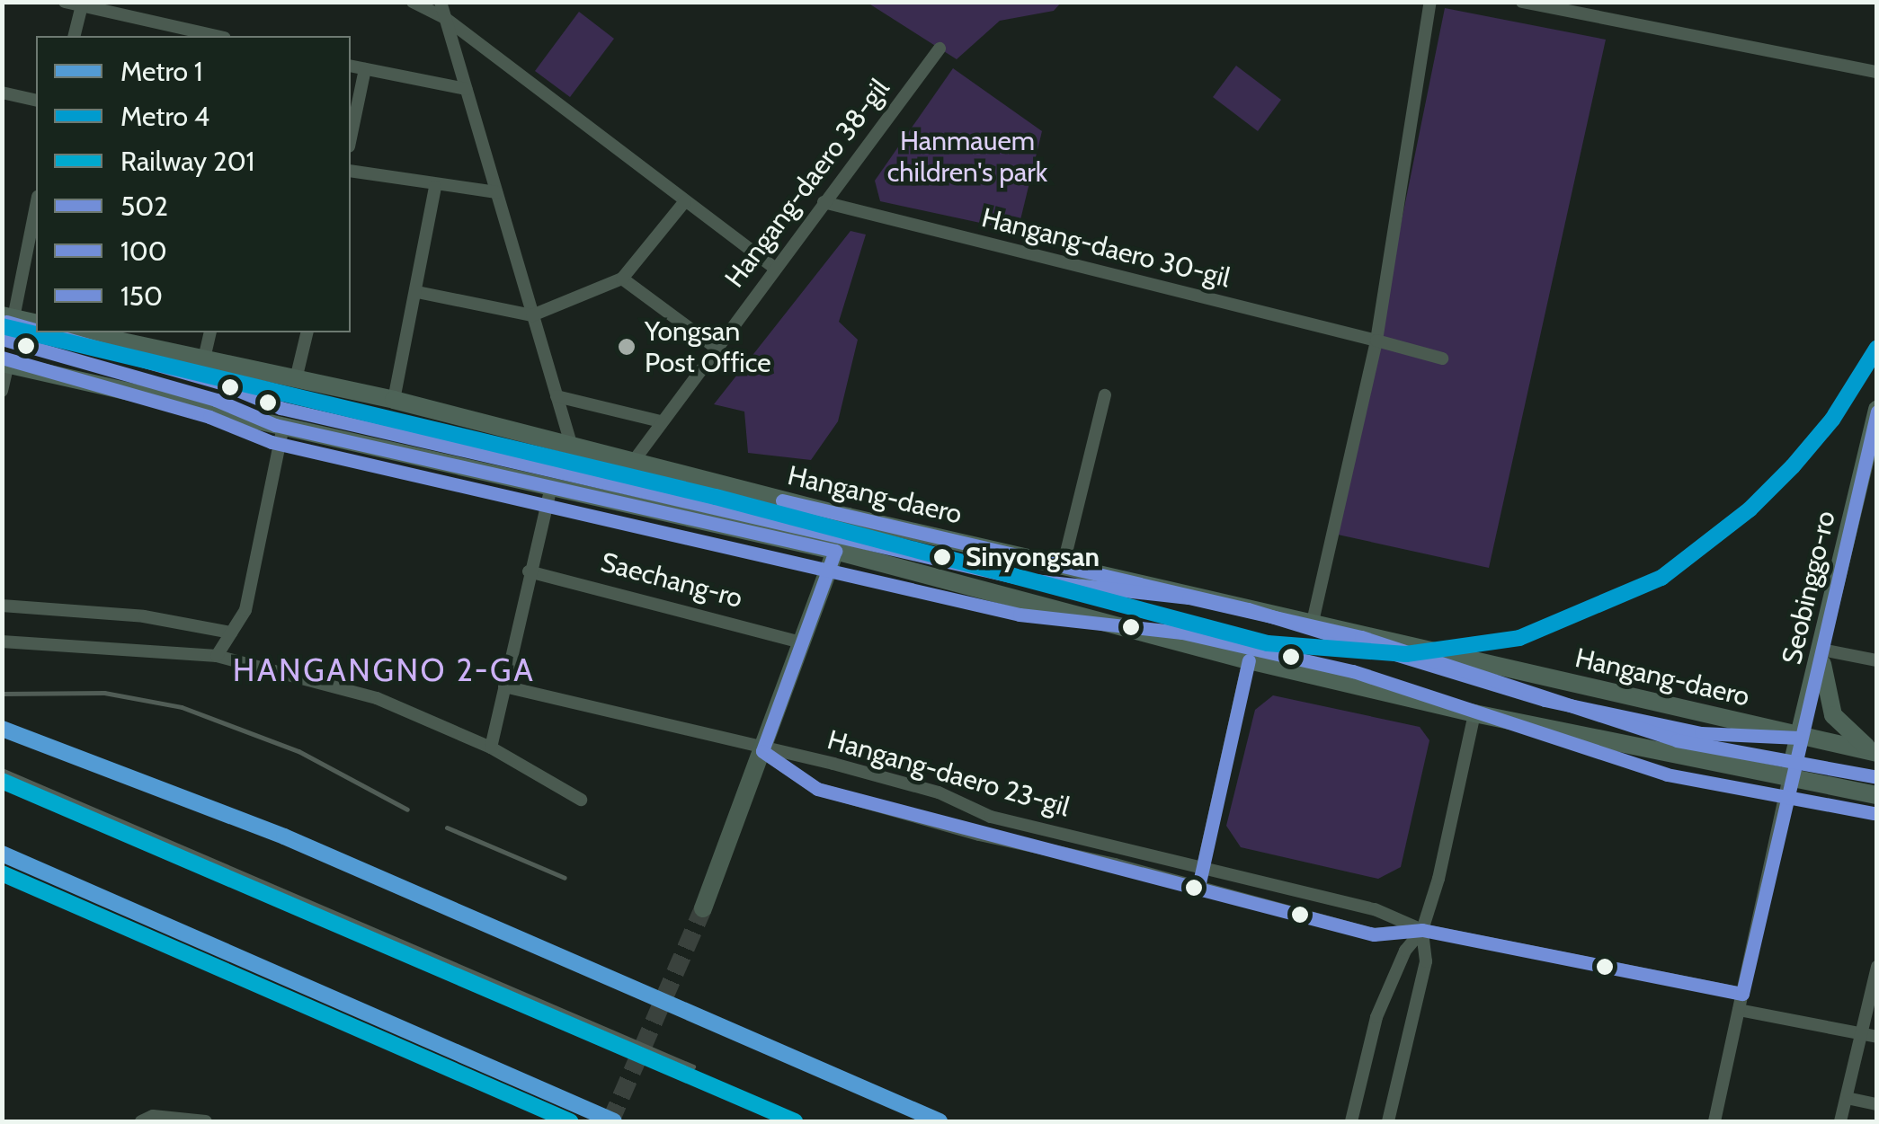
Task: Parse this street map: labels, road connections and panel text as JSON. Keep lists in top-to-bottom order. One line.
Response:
{"streets":{"main road":["Hangang-daero","Seobinggo-ro"],"street":["Hangang-daero 38-gil","Hangang-daero 30-gil","Saechang-ro","Hangang-daero 23-gil"]},"crossings":[["Hangang-daero 38-gil","Hangang-daero 30-gil"],["Hangang-daero 38-gil","Hangang-daero"],["Hangang-daero","Seobinggo-ro"]],"districts":["HANGANGNO 2-GA"],"parks":["Hanmauem children's park"],"places":["Yongsan Post Office","Sinyongsan"],"lines":["transit line 150","metro line 4","transit line 502","transit line 100","metro line 1","rail line 201"],"legend":["Metro 1","Metro 4","Railway 201","502","100","150"]}
